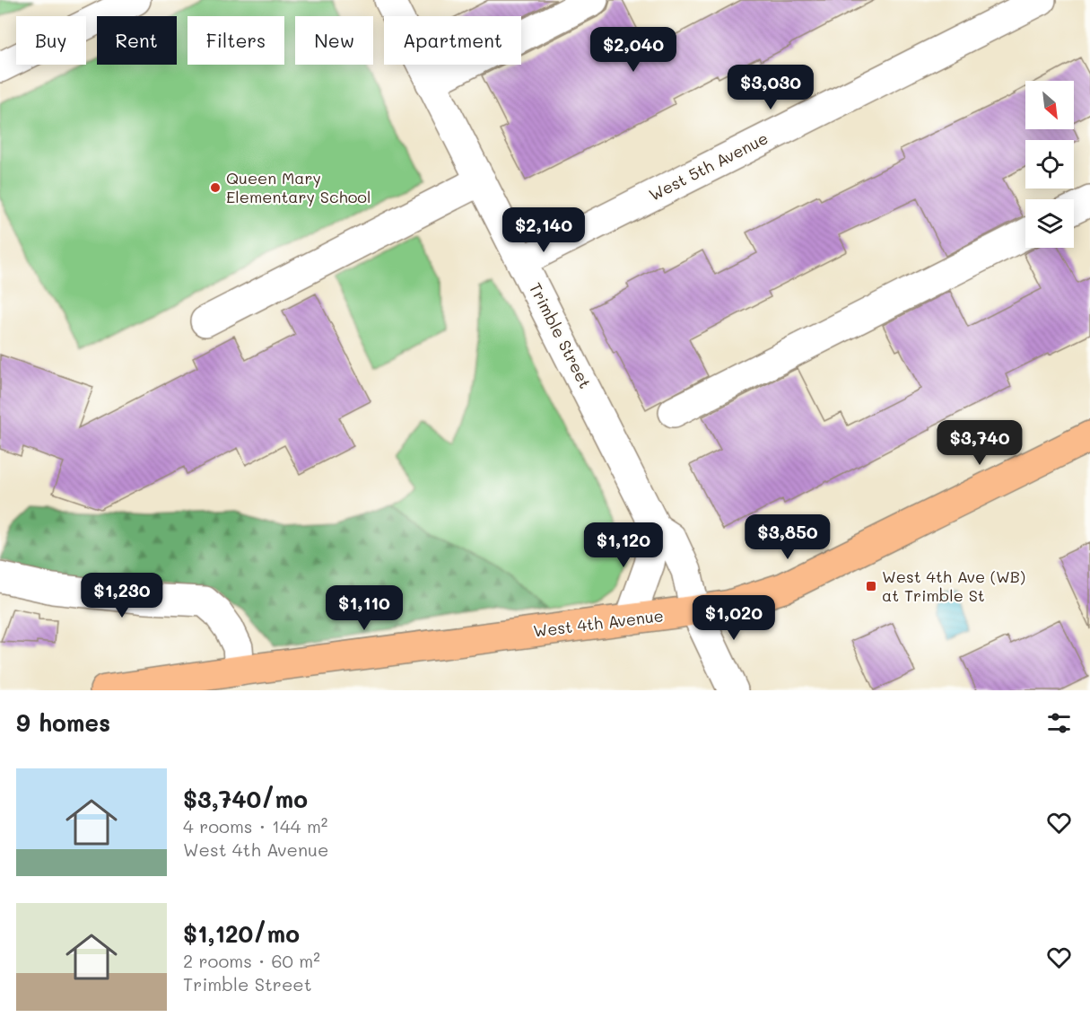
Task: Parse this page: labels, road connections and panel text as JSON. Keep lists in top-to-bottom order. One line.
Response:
{"streets":{"main road":["West 4th Avenue"],"street":["West 5th Avenue","Trimble Street"]},"crossings":[["West 5th Avenue","Trimble Street"],["Trimble Street","West 4th Avenue"]],"places":{"other":["Queen Mary Elementary School"],"transit":["West 4th Ave (WB) at Trimble St"]},"north":"bottom right","page":{"chip":["Buy","Rent","Filters","New","Apartment"],"price":["$2,040","$3,030","$2,140","$3,740","$3,850","$1,120","$1,230","$1,110","$1,020"],"heading":"9 homes","list":[{"name":"$3,740/mo","note":"4 rooms · 144 m² · West 4th Avenue"},{"name":"$1,120/mo","note":"2 rooms · 60 m² · Trimble Street"}]}}
